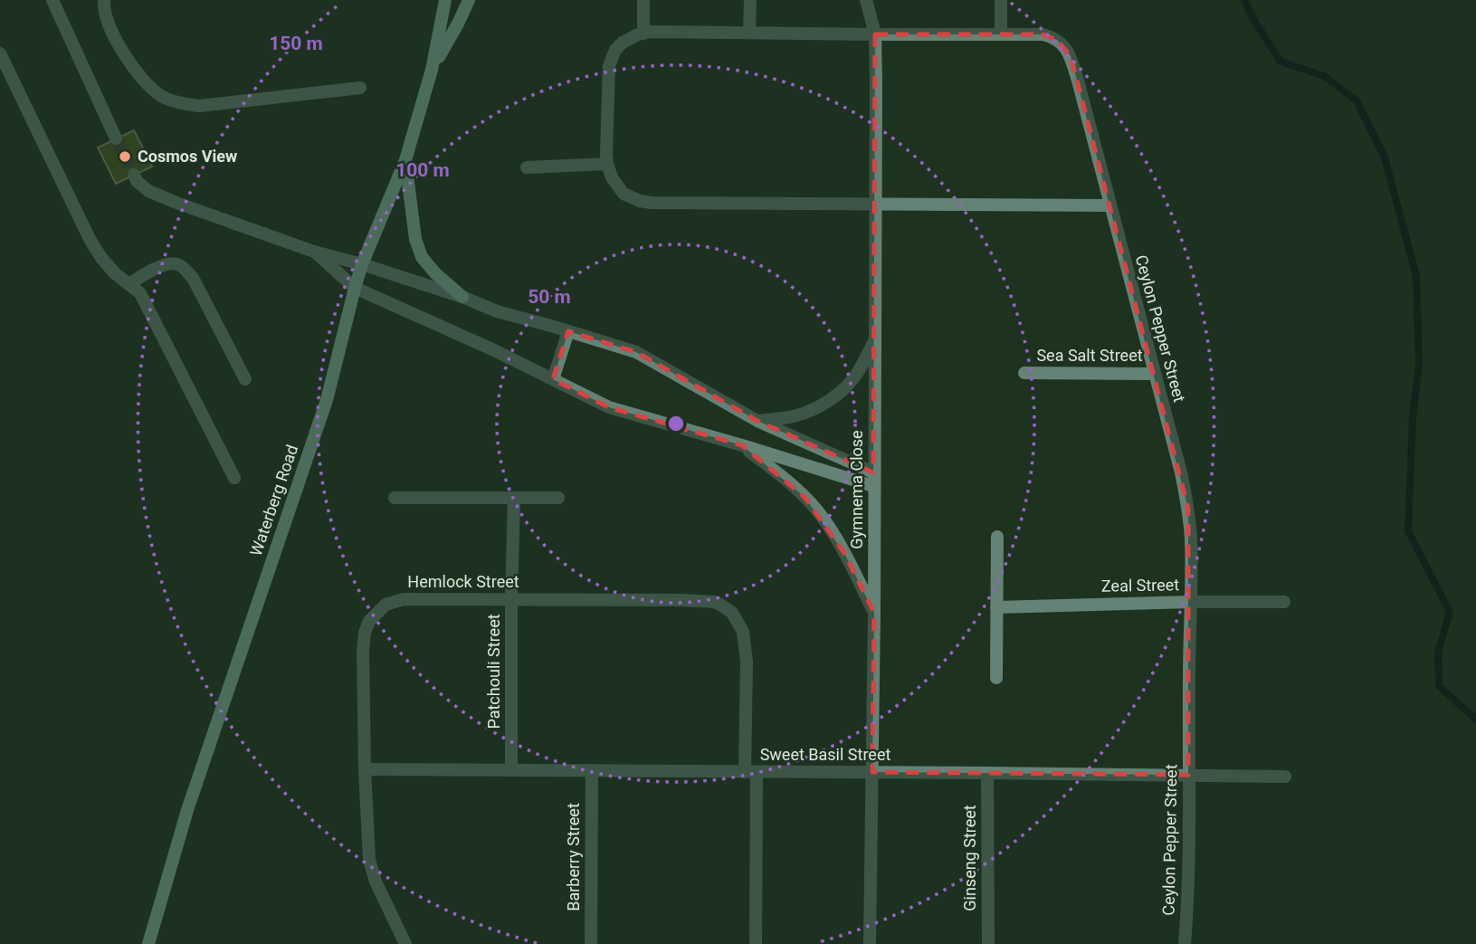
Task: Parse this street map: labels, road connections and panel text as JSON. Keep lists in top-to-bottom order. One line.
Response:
{"streets":{"street":["Ceylon Pepper Street","Sea Salt Street","Gymnema Close","Waterberg Road","Hemlock Street","Zeal Street","Patchouli Street","Sweet Basil Street","Barberry Street","Ginseng Street"]},"crossings":[["Ceylon Pepper Street","Sea Salt Street"],["Ceylon Pepper Street","Gymnema Close"],["Ceylon Pepper Street","Zeal Street"],["Ceylon Pepper Street","Sweet Basil Street"],["Gymnema Close","Sweet Basil Street"],["Hemlock Street","Patchouli Street"],["Hemlock Street","Sweet Basil Street"],["Patchouli Street","Sweet Basil Street"],["Sweet Basil Street","Barberry Street"],["Sweet Basil Street","Ginseng Street"]],"places":["Cosmos View"],"rings":["150 m","100 m","50 m"]}
